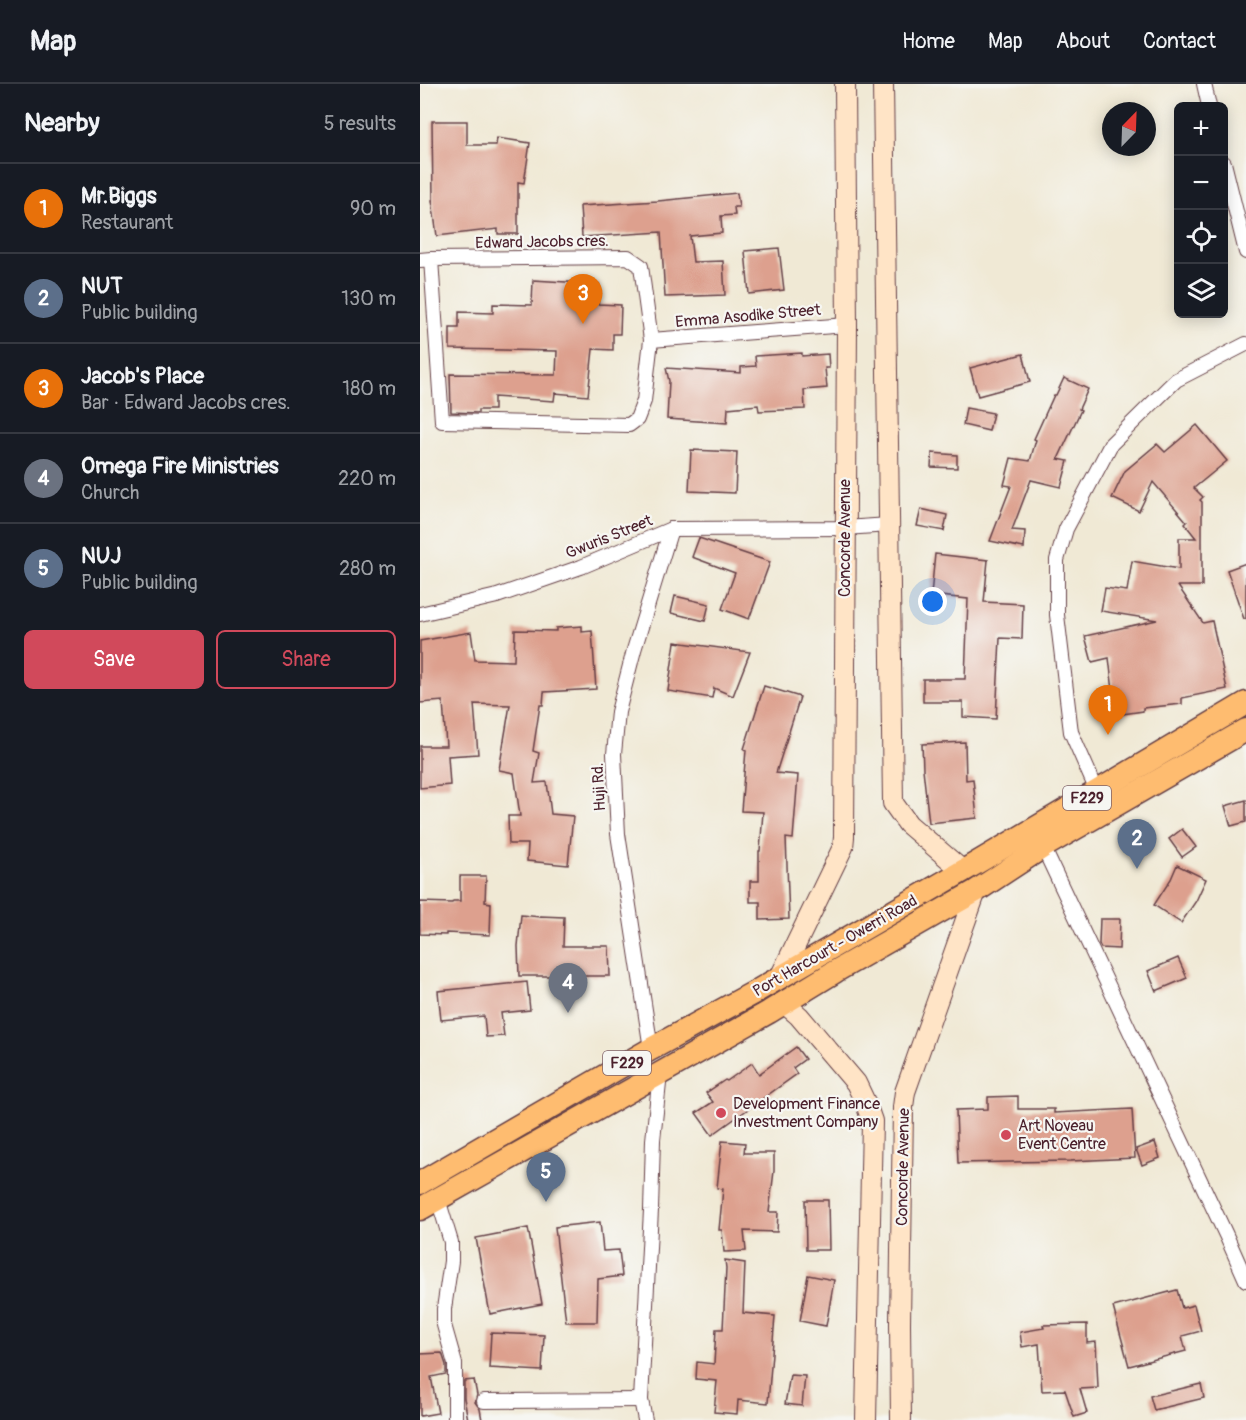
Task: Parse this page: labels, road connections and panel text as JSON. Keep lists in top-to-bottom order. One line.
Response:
{"streets":{"main road":["F229","Port Harcourt - Owerri Road"],"street":["Edward Jacobs cres.","Emma Asodike Street","Gwuris Street","Concorde Avenue","Huji Rd."]},"crossings":[["Edward Jacobs cres.","Emma Asodike Street"],["Emma Asodike Street","Concorde Avenue"],["Gwuris Street","Concorde Avenue"],["Gwuris Street","Huji Rd."],["Concorde Avenue","Port Harcourt - Owerri Road"],["Huji Rd.","Port Harcourt - Owerri Road"]],"places":["Development Finance Investment Company","Art Noveau Event Centre"],"north":"top right","page":{"header":"Map","nav":["Home","Map","About","Contact"],"heading":["Nearby","5 results"],"map_buttons":["+","−"],"list":[{"mark":"1","name":"Mr.Biggs","note":"Restaurant","value":"90 m"},{"mark":"2","name":"NUT","note":"Public building","value":"130 m"},{"mark":"3","name":"Jacob's Place","note":"Bar · Edward Jacobs cres.","value":"180 m"},{"mark":"4","name":"Omega Fire Ministries","note":"Church","value":"220 m"},{"mark":"5","name":"NUJ","note":"Public building","value":"280 m"}],"pins":["3","1","2","4","5"],"buttons":["Save","Share"]}}
